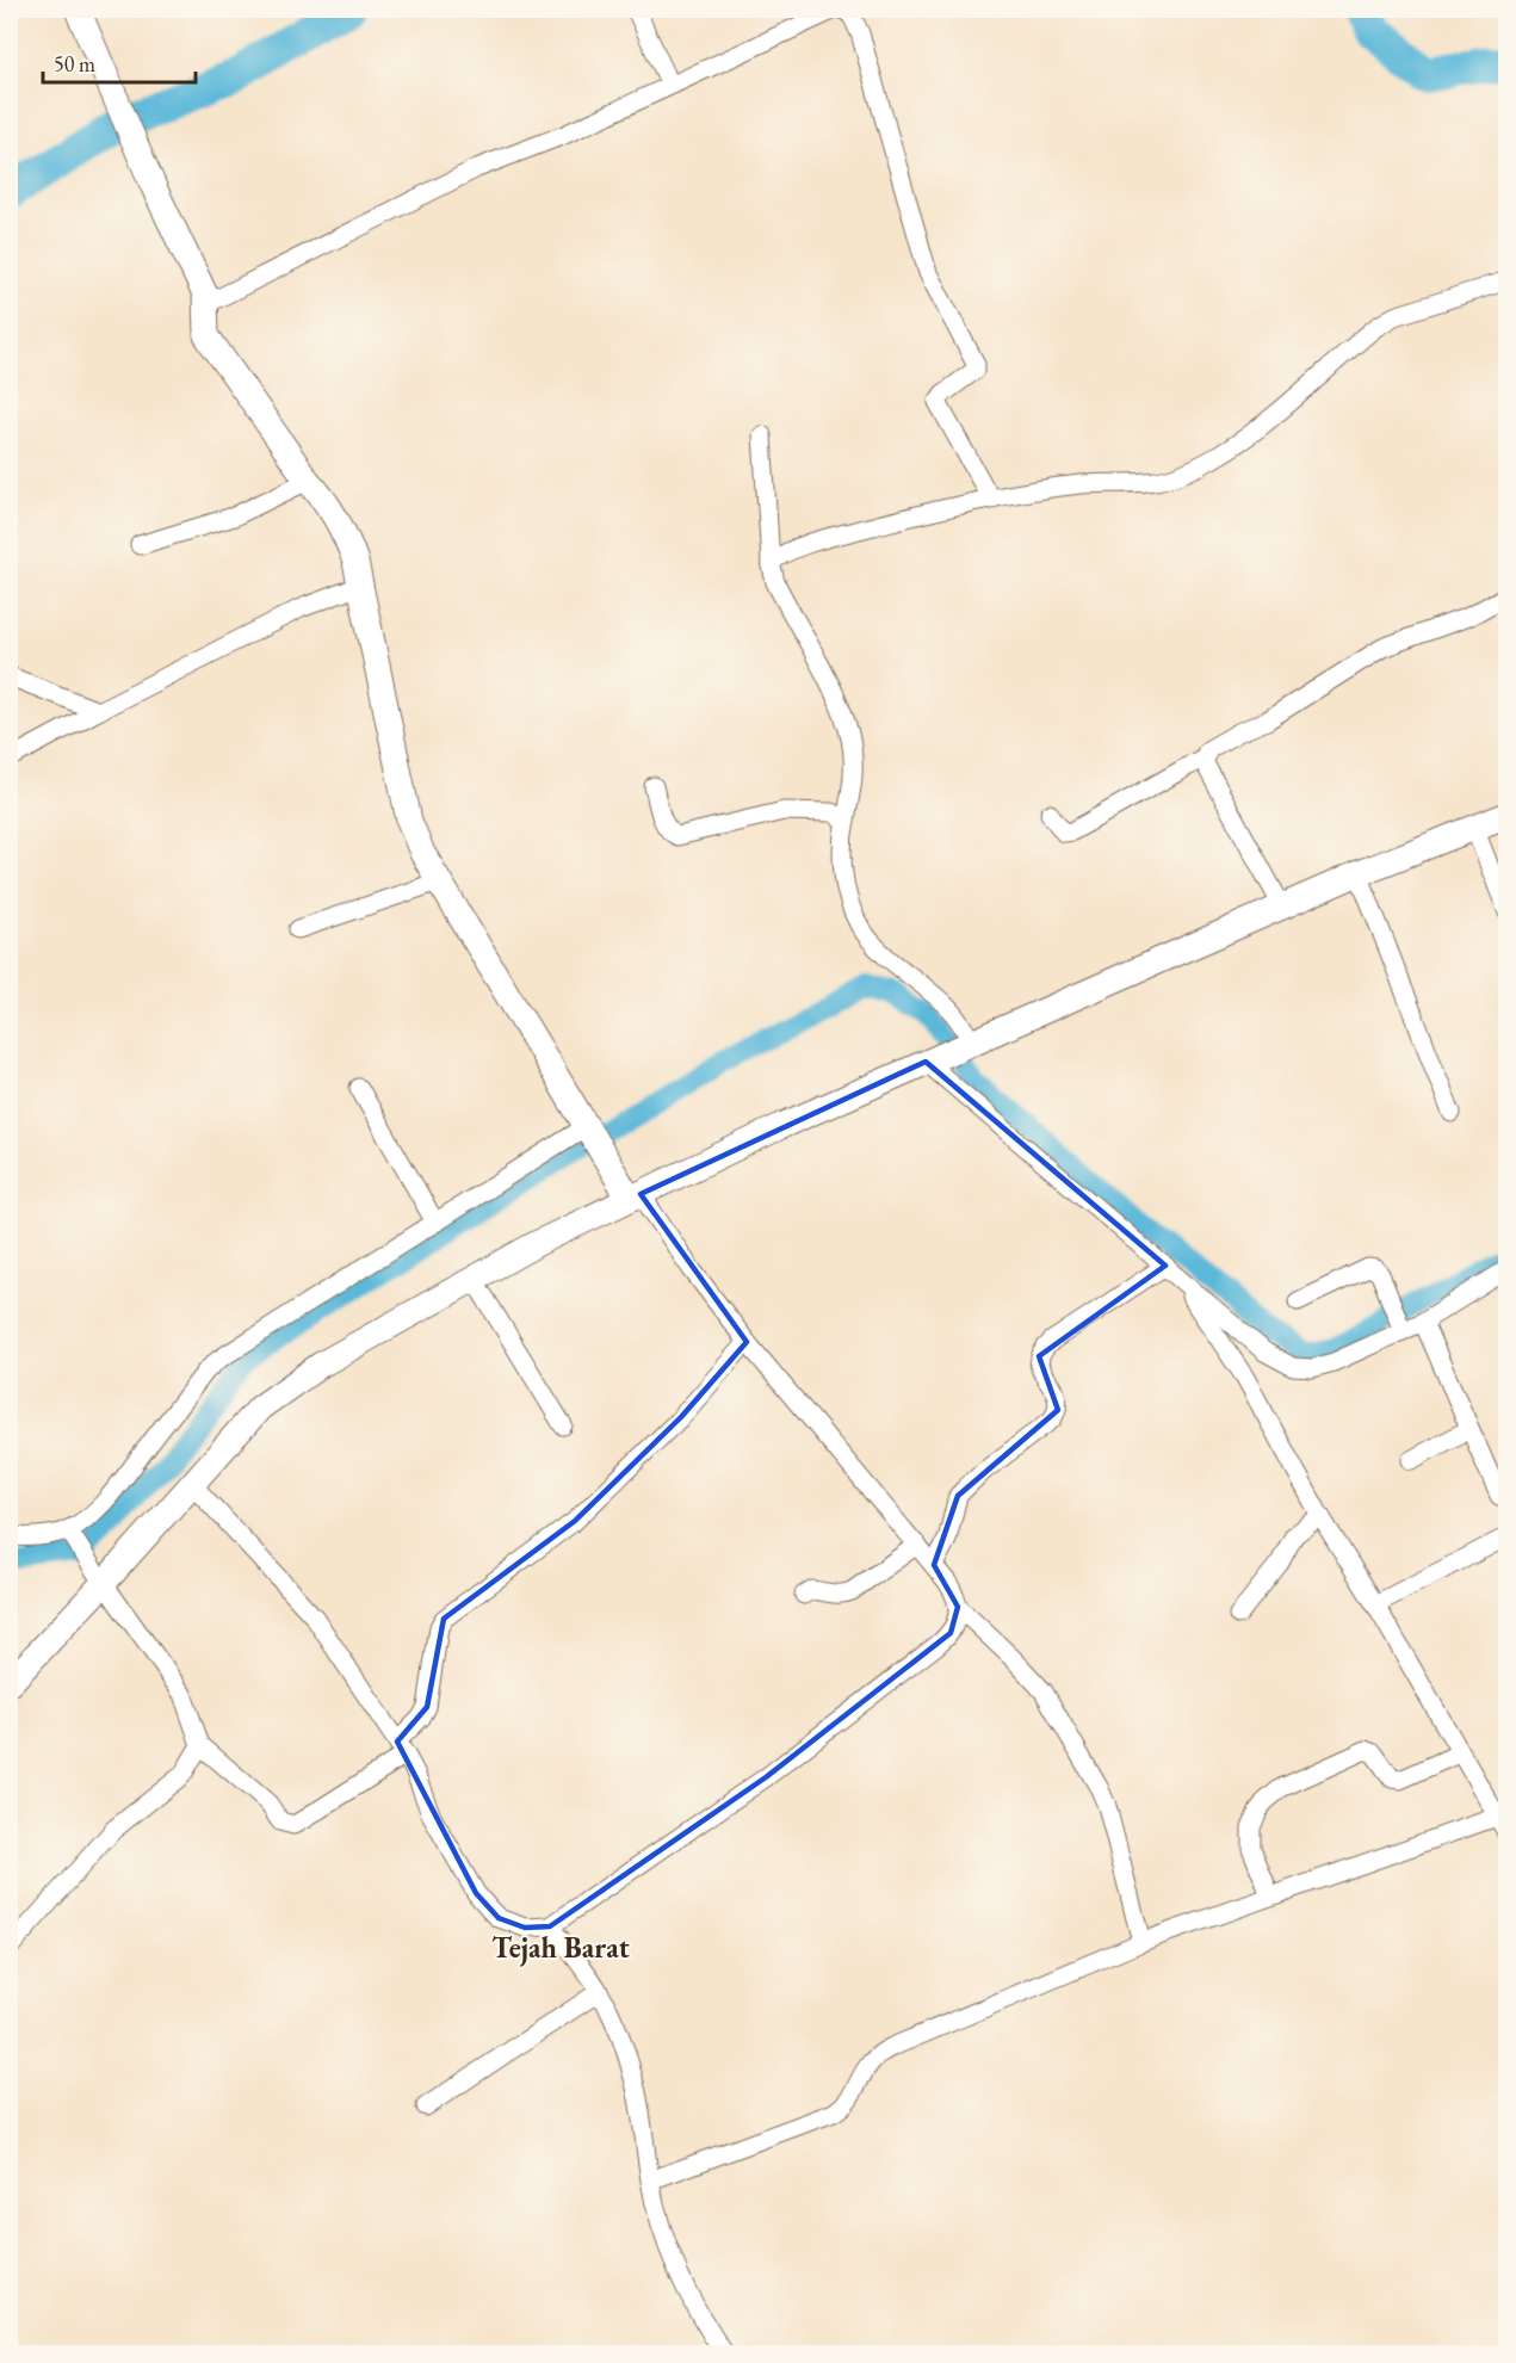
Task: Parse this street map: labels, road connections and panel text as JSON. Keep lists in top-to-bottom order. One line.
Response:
{"districts":["Tejah Barat"],"scale_bar":"50 m"}
